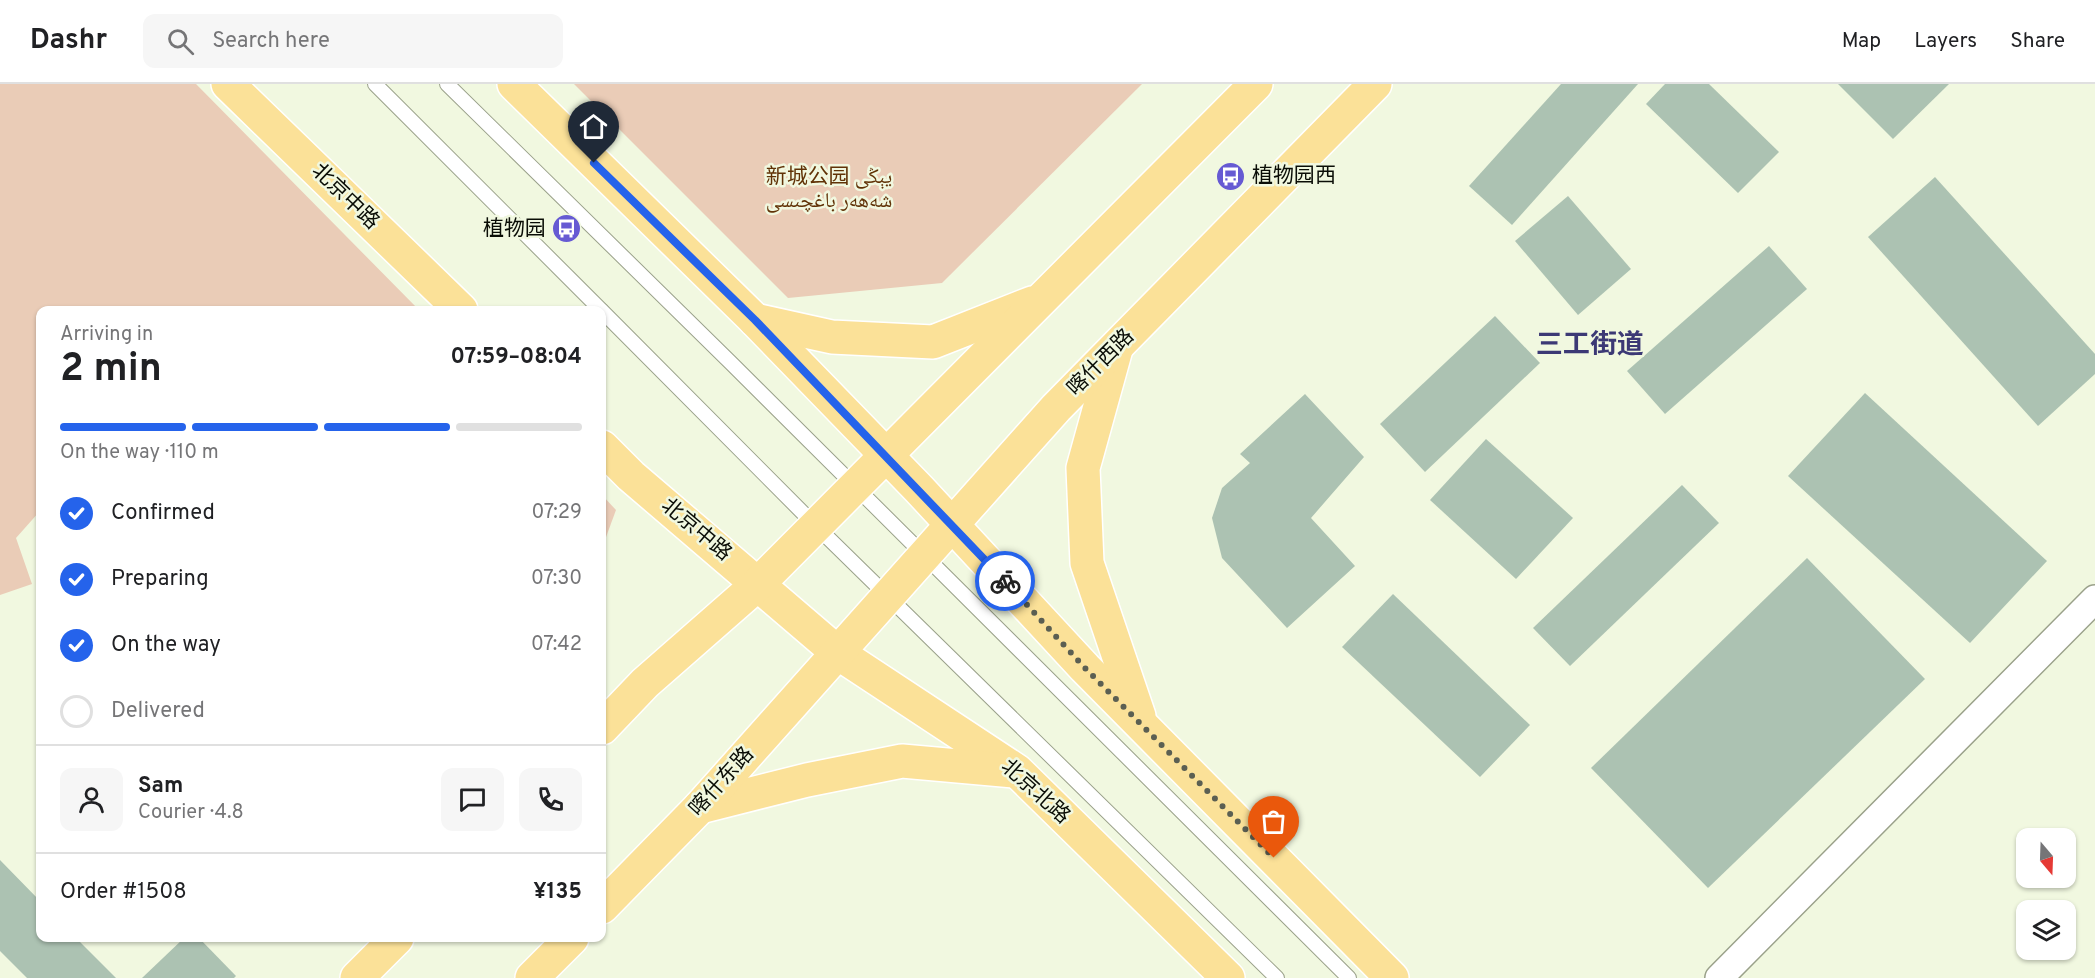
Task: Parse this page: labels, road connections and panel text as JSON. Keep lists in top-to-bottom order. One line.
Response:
{"streets":{"main road":["北京中路","喀什西路","喀什东路","北京北路"]},"crossings":[["北京中路","北京北路"],["喀什西路","喀什东路"],["喀什西路","北京北路"],["喀什东路","北京北路"]],"districts":["三工街道"],"parks":["新城公园 يېڭى شەھەر باغچىسى"],"places":{"bus stop":["植物园西","植物园"]},"north":"bottom","page":{"header":"Dashr","search":"Search here","nav":["Map","Layers","Share"],"heading":["2 min","Arriving in","07:59–08:04"],"panel":["Sam","Courier · 4.8","Order #1508","¥135"],"bar":"On the way · 110 m","list":[["Confirmed","07:29"],["Preparing","07:30"],["On the way","07:42"],"Delivered"]}}
